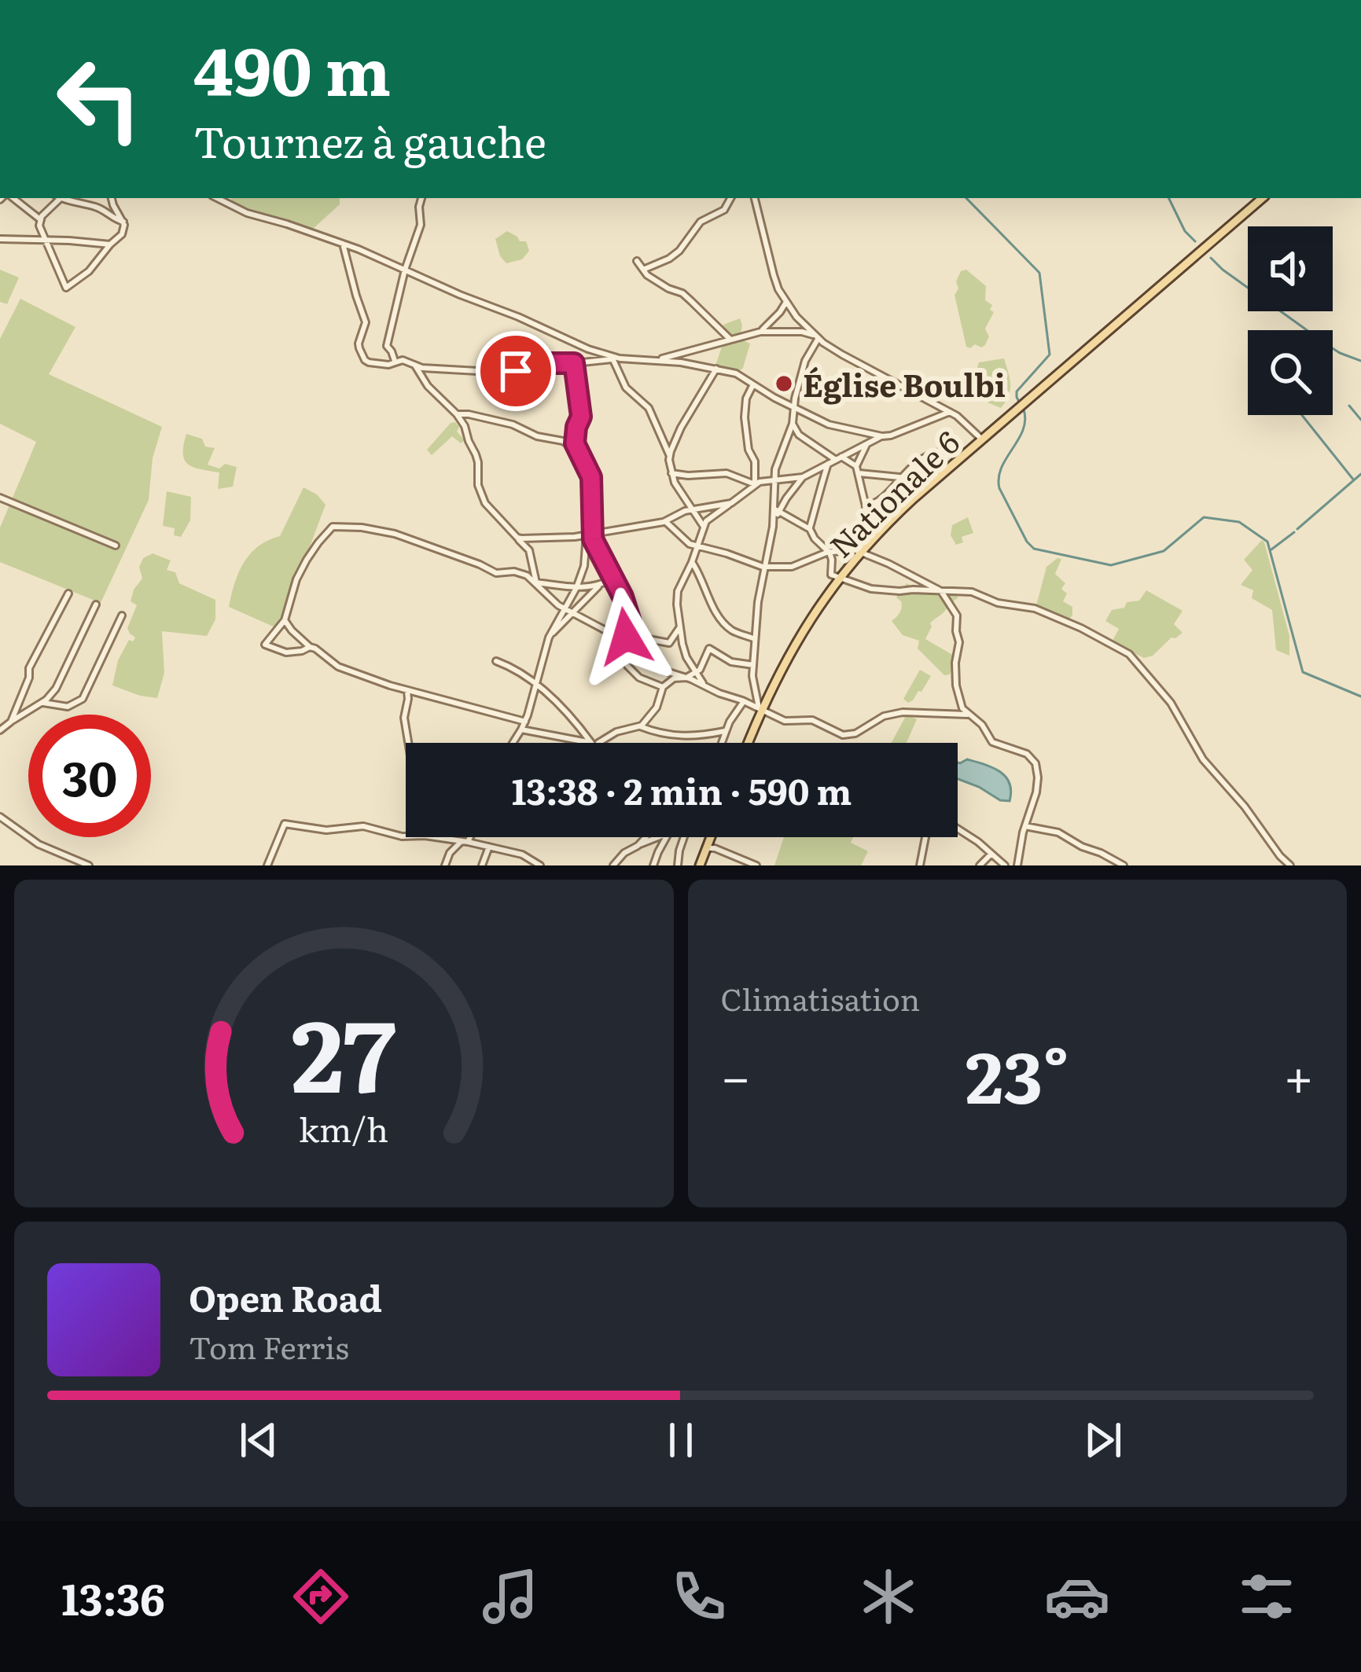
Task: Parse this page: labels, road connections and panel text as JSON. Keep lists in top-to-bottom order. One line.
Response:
{"streets":{"main road":["Nationale 6"]},"places":["Église Boulbi"],"page":{"turn":["490 m","Tournez à gauche"],"limit":"30","trip":"13:38 · 2 min · 590 m","tile":"Climatisation","heat":["−","23°","+"],"song":["Open Road","Tom Ferris"],"tabs":"13:36","gauge":["27","km/h"]}}
